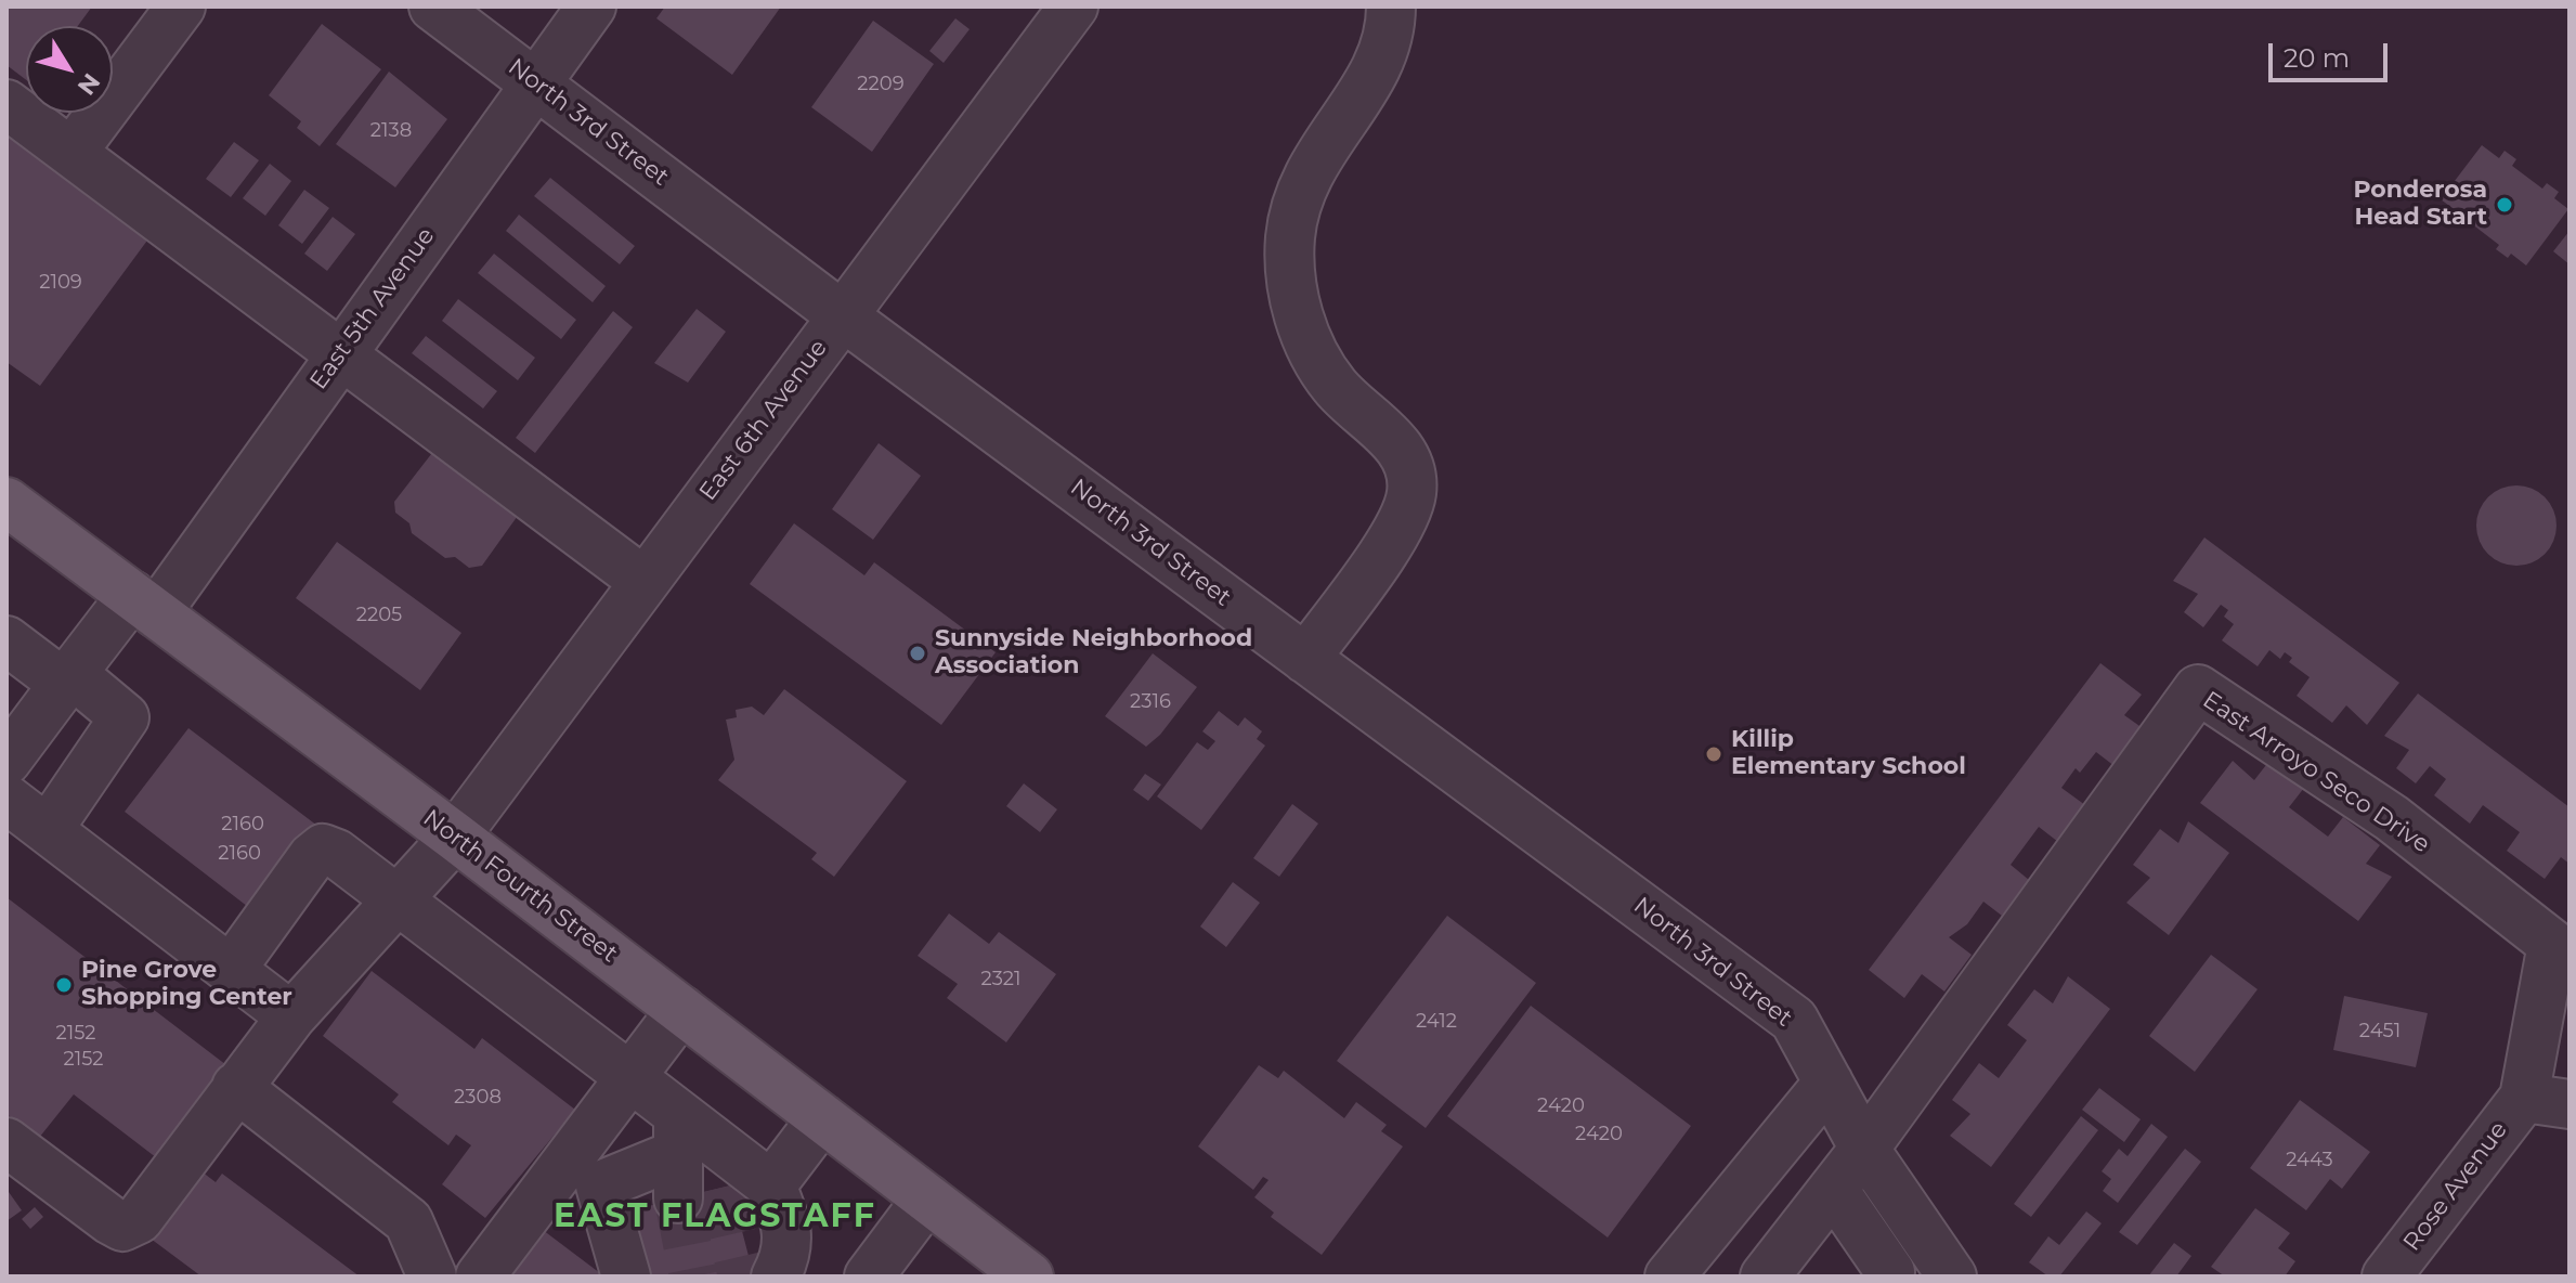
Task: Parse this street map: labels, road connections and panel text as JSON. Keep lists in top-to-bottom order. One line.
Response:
{"streets":{"main road":["North Fourth Street"],"street":["North 3rd Street","East 5th Avenue","East 6th Avenue","East Arroyo Seco Drive","Rose Avenue"]},"crossings":[["North 3rd Street","East 5th Avenue"],["North 3rd Street","East 6th Avenue"],["North 3rd Street","East Arroyo Seco Drive"],["East 5th Avenue","North Fourth Street"],["East 6th Avenue","North Fourth Street"],["East Arroyo Seco Drive","Rose Avenue"]],"districts":["EAST FLAGSTAFF"],"places":["Ponderosa Head Start","Sunnyside Neighborhood Association","Killip Elementary School","Pine Grove Shopping Center"],"house_numbers":["2209","2138","2109","2205","2316","2160","2160","2321","2412","2451","2152","2152","2308","2420","2420","2443"],"scale_bar":"20 m","north":"bottom right"}
